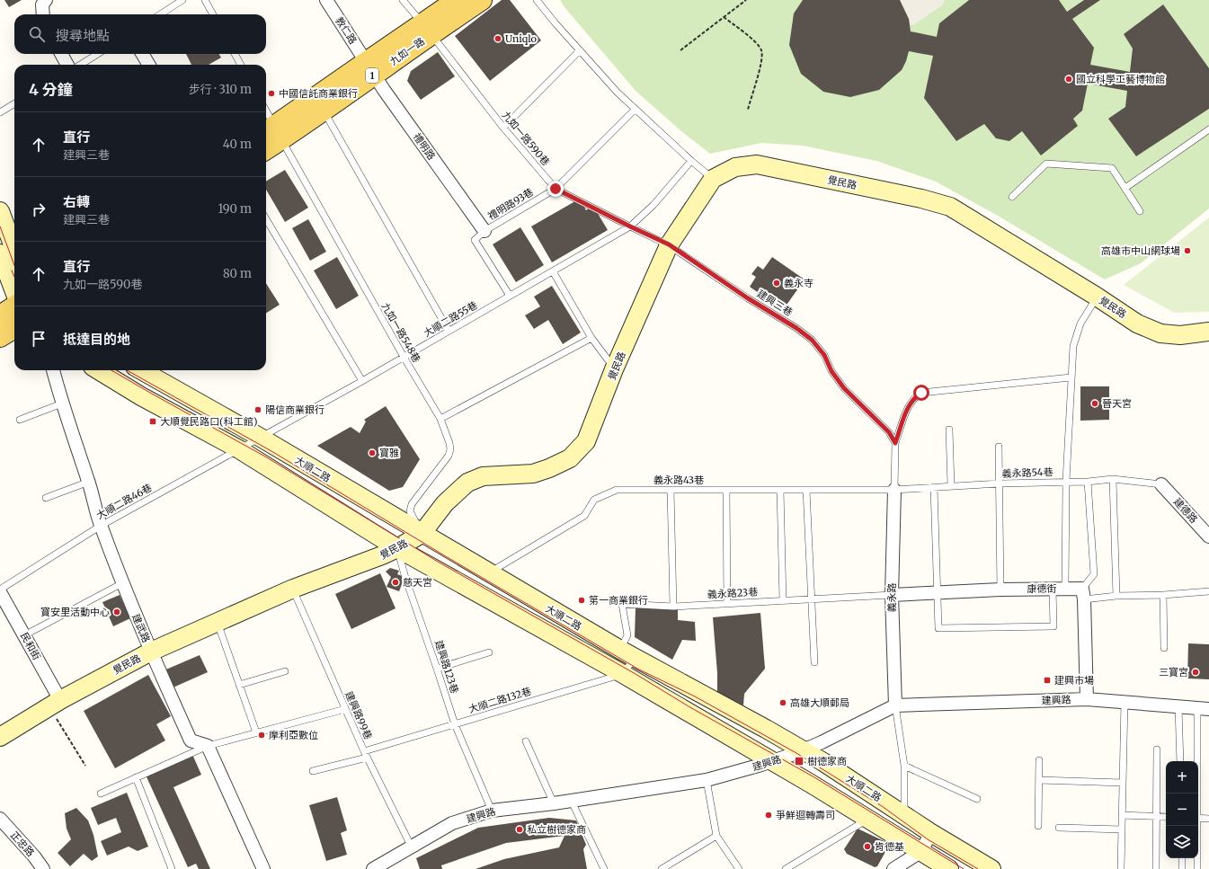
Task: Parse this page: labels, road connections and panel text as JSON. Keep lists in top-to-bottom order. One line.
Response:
{"streets":{"main road":["九如一路","1"],"street":["教仁路","禮明路","覺民路","大順二路","建德路","康德街","義永路","建武路","民和街","建興路","正忠路"],"lane":["九如一路590巷","禮明路93巷","建興三巷","大順二路55巷","九如一路548巷","義永路54巷","義永路43巷","大順二路46巷","義永路23巷","建興路123巷","大順二路132巷","建興路99巷"]},"crossings":[["教仁路","九如一路"],["教仁路","禮明路"],["九如一路","九如一路590巷"],["九如一路","禮明路"],["九如一路","九如一路548巷"],["九如一路590巷","覺民路"],["九如一路590巷","禮明路93巷"],["九如一路590巷","建興三巷"],["九如一路590巷","大順二路55巷"],["禮明路","禮明路93巷"],["覺民路","建興三巷"],["覺民路","九如一路548巷"],["覺民路","大順二路"],["覺民路","建武路"],["覺民路","民和街"],["覺民路","建興路123巷"],["覺民路","建興路99巷"],["禮明路93巷","大順二路55巷"],["大順二路55巷","九如一路548巷"],["大順二路55巷","大順二路"],["大順二路55巷","大順二路46巷"],["九如一路548巷","大順二路"],["大順二路","義永路43巷"],["大順二路","大順二路46巷"],["大順二路","義永路23巷"],["大順二路","建興路123巷"],["大順二路","大順二路132巷"],["大順二路","建興路"],["義永路54巷","義永路43巷"],["義永路54巷","建德路"],["義永路54巷","義永路"],["義永路43巷","義永路"],["大順二路46巷","建武路"],["康德街","義永路23巷"],["康德街","義永路"],["義永路23巷","義永路"],["義永路","建興路"],["建興路123巷","大順二路132巷"],["建興路123巷","建興路"],["大順二路132巷","建興路99巷"],["建興路","建興路99巷"]],"places":{"other":["Uniqlo","國立科學工藝博物館","中國信託商業銀行","高雄市中山網球場","義永寺","晉天宮","陽信商業銀行","寶雅","慈天宮","第一商業銀行","寶安里活動中心","三寶宮","高雄大順郵局","摩利亞數位","爭鮮迴轉壽司","私立樹德家商","肯德基"],"transit":["大順覺民路口(科工館)","建興市場","樹德家商"]},"page":{"search":"搜尋地點","heading":["4 分鐘","步行 · 310 m"],"list":[["直行","建興三巷","40 m"],["右轉","建興三巷","190 m"],["直行","九如一路590巷","80 m"],"抵達目的地"],"map_buttons":["+","−"]}}
